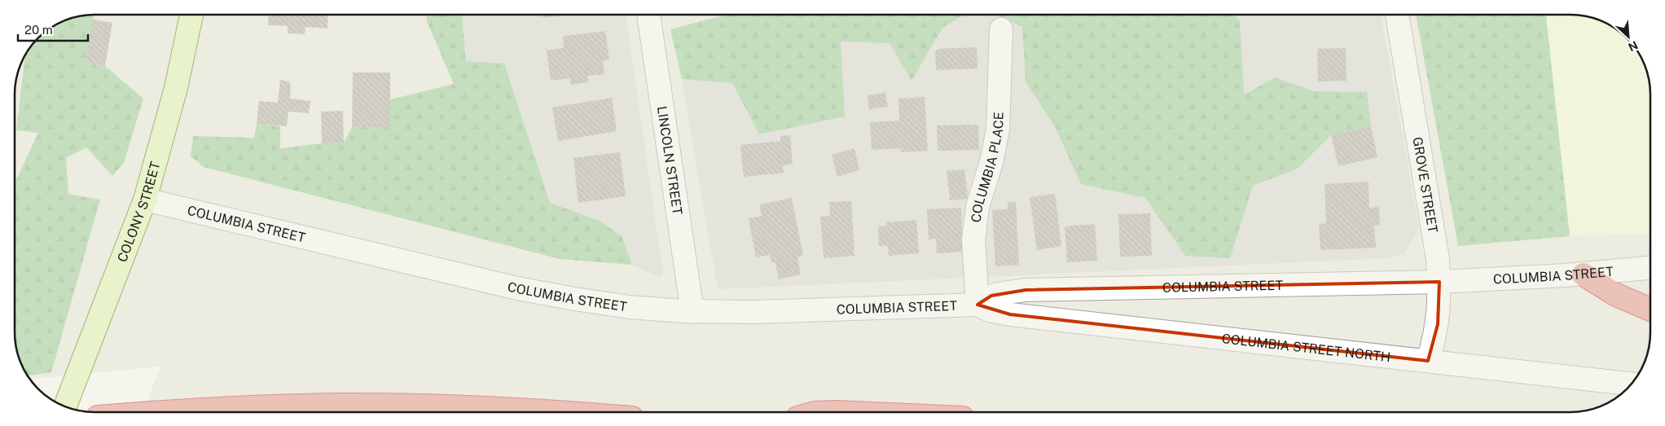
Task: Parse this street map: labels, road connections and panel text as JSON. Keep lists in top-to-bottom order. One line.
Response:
{"streets":{"main road":["COLONY STREET"],"street":["LINCOLN STREET","COLUMBIA PLACE","GROVE STREET","COLUMBIA STREET","COLUMBIA STREET NORTH"]},"crossings":[["LINCOLN STREET","COLUMBIA STREET"],["COLUMBIA PLACE","COLUMBIA STREET"],["COLUMBIA PLACE","COLUMBIA STREET NORTH"],["GROVE STREET","COLUMBIA STREET"],["GROVE STREET","COLUMBIA STREET NORTH"],["COLONY STREET","COLUMBIA STREET"],["COLUMBIA STREET","COLUMBIA STREET NORTH"]],"scale_bar":"20 m","north":"bottom right"}
